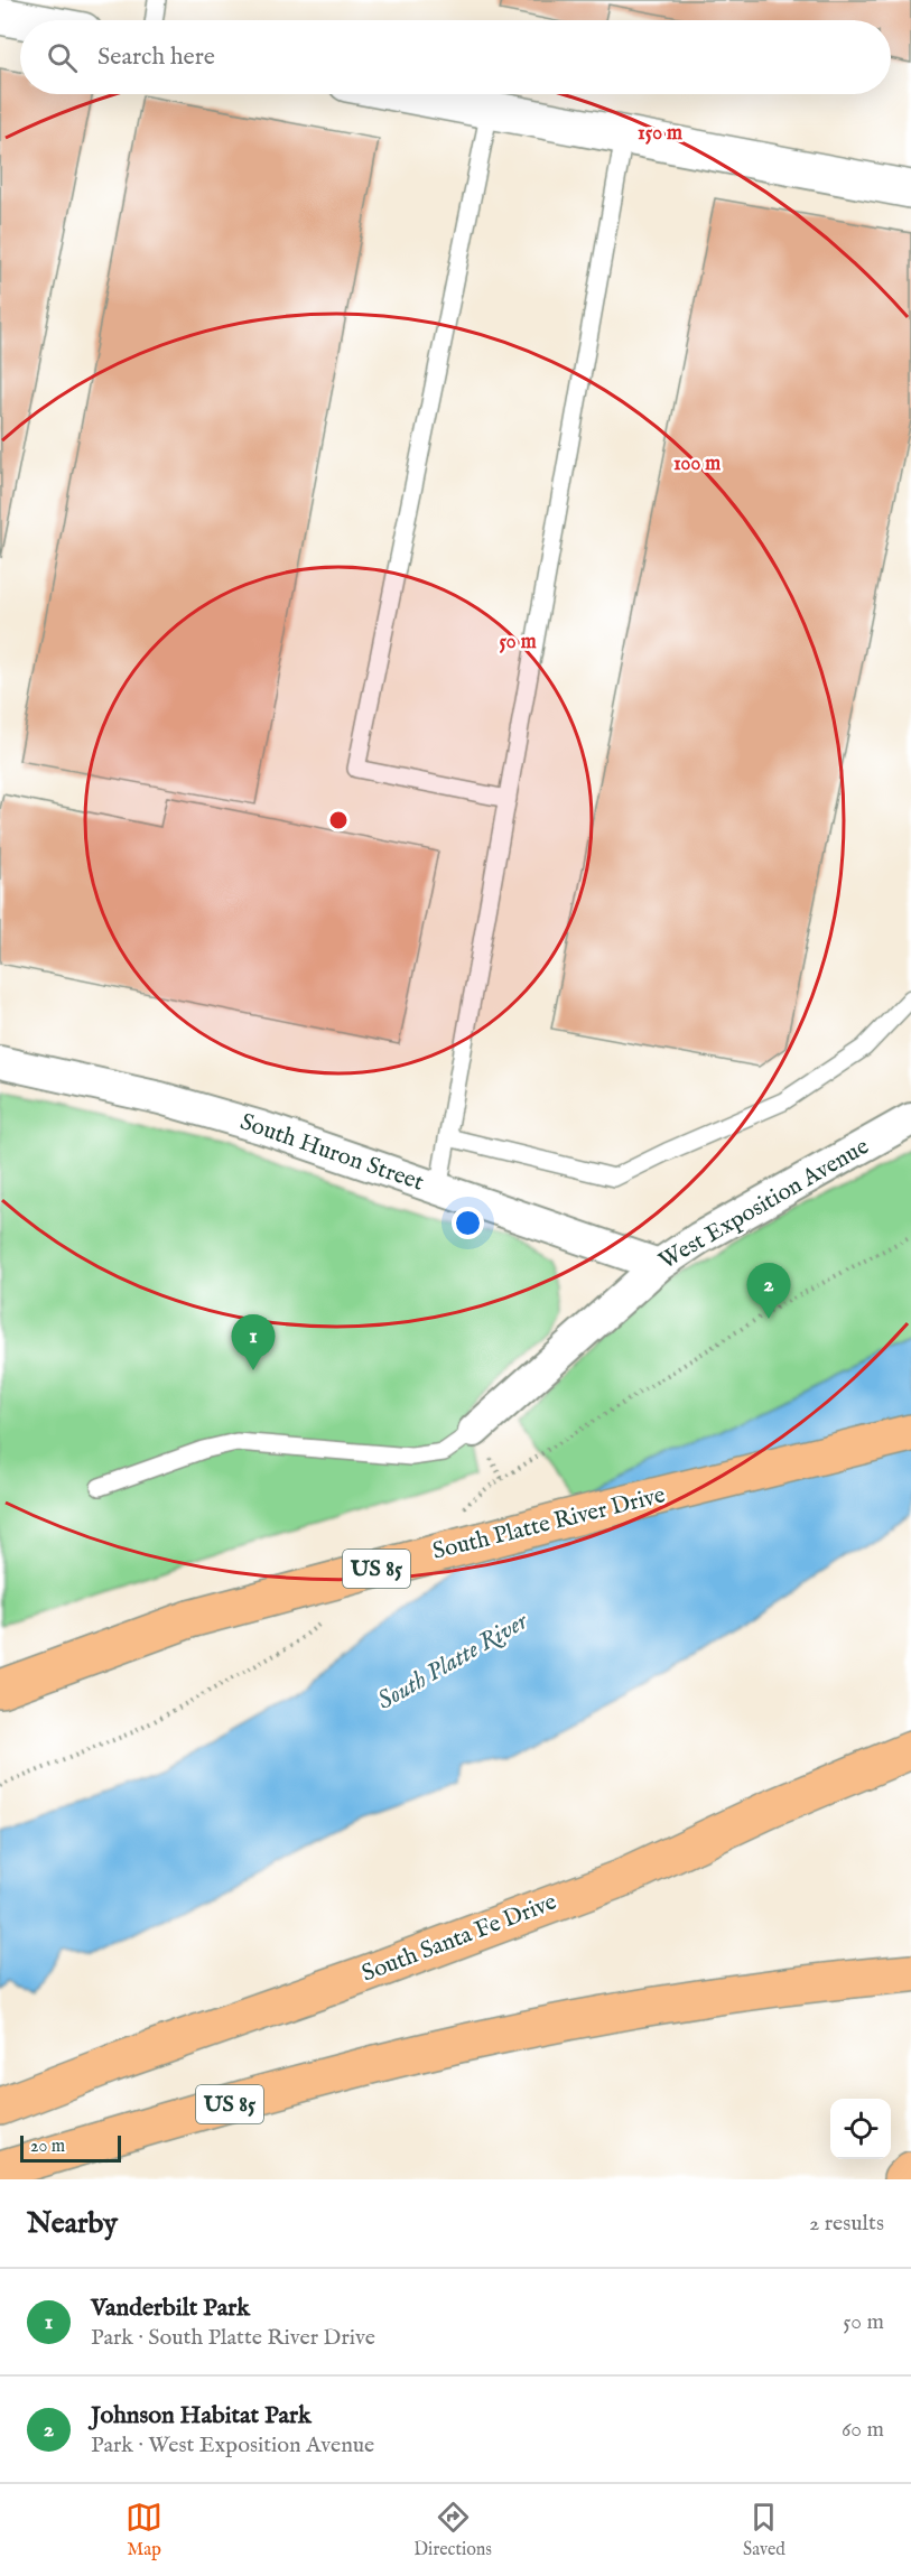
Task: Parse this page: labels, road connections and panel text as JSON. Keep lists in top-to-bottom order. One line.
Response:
{"streets":{"main road":["South Platte River Drive","US 85","South Santa Fe Drive"],"street":["South Huron Street","West Exposition Avenue"]},"crossings":[["South Huron Street","West Exposition Avenue"]],"water":["South Platte River"],"scale_bar":"20 m","page":{"search":"Search here","pins":["2","1"],"scale":"20 m","heading":["Nearby","2 results"],"list":[{"mark":"1","name":"Vanderbilt Park","note":"Park · South Platte River Drive","value":"50 m"},{"mark":"2","name":"Johnson Habitat Park","note":"Park · West Exposition Avenue","value":"60 m"}],"nav":["Map","Directions","Saved"]},"rings":["150 m","100 m","50 m"]}
